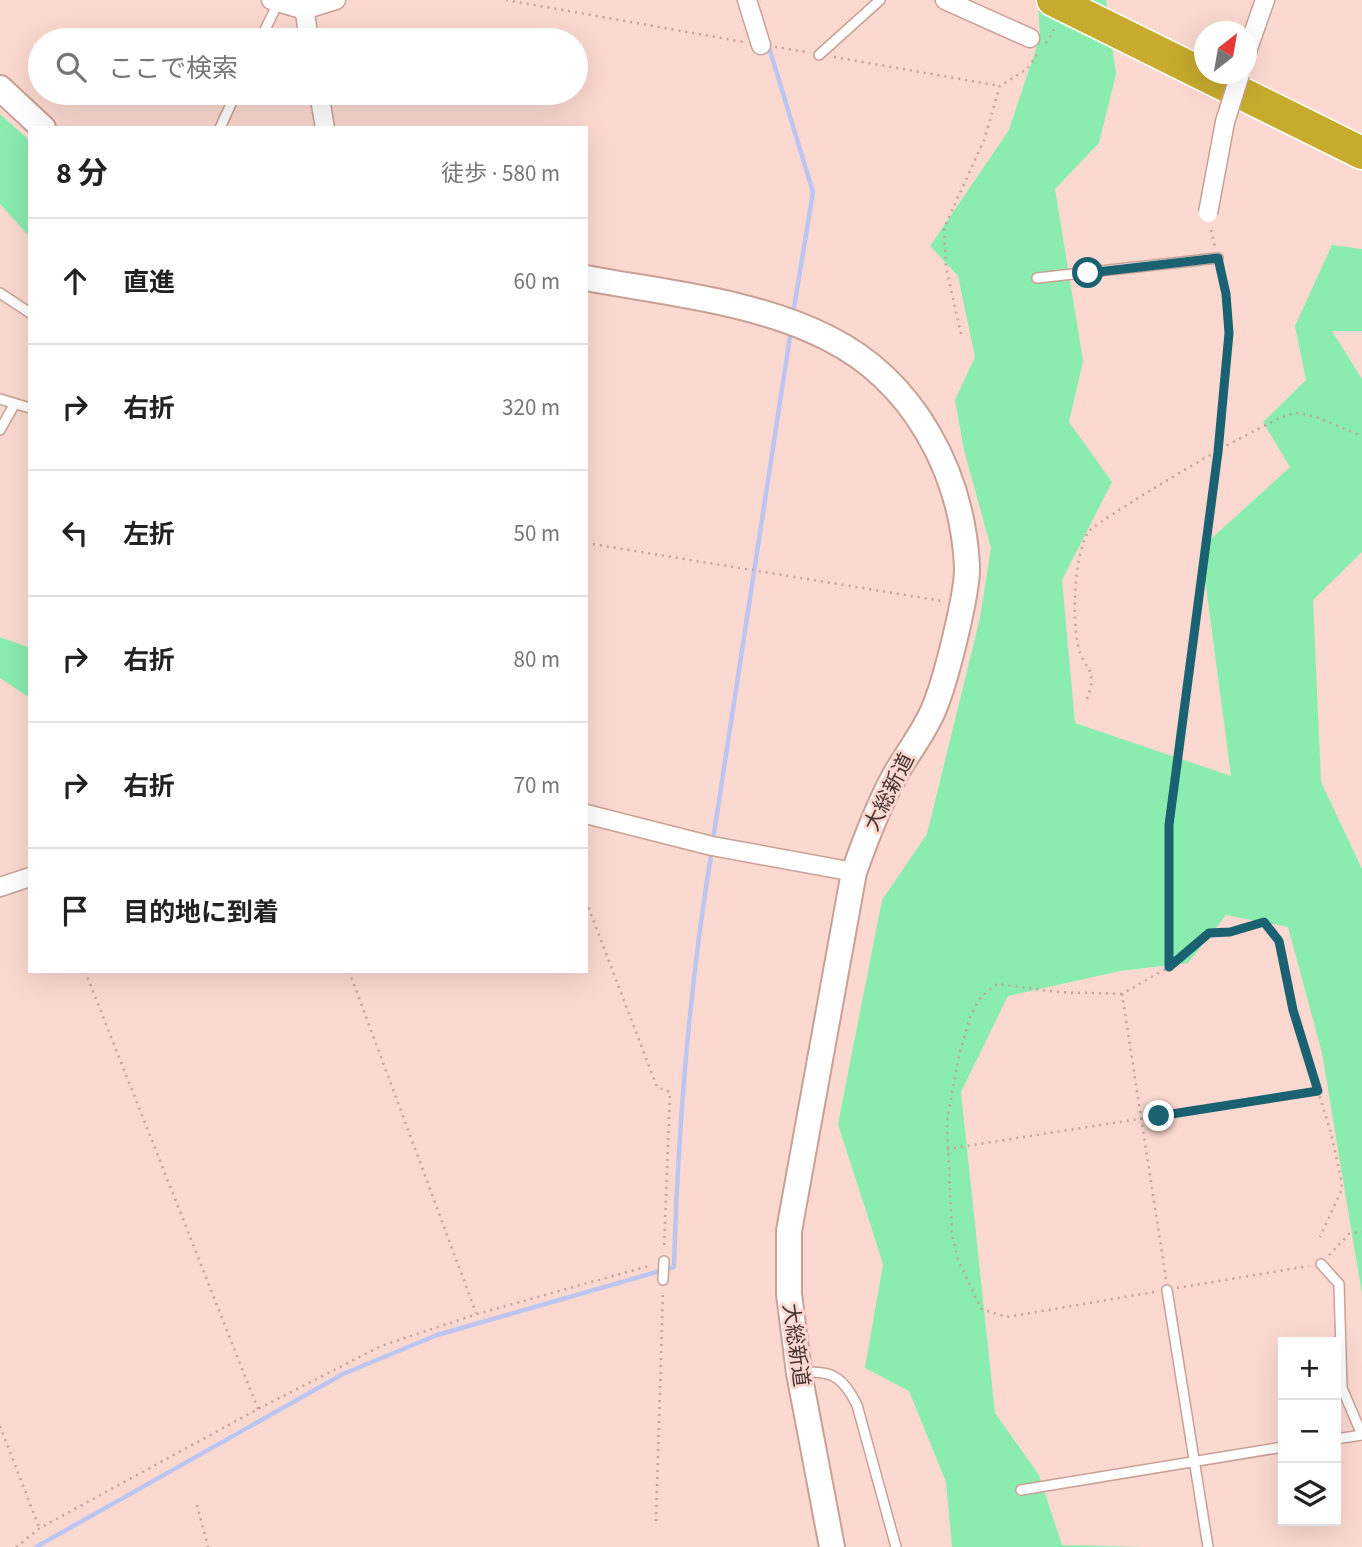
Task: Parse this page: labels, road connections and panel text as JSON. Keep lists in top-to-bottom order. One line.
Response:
{"streets":{"street":["大総新道"]},"north":"top right","page":{"search":"ここで検索","heading":["8 分","徒歩 · 580 m"],"list":[["直進","60 m"],["右折","320 m"],["左折","50 m"],["右折","80 m"],["右折","70 m"],"目的地に到着"],"map_buttons":["+","−"]}}
